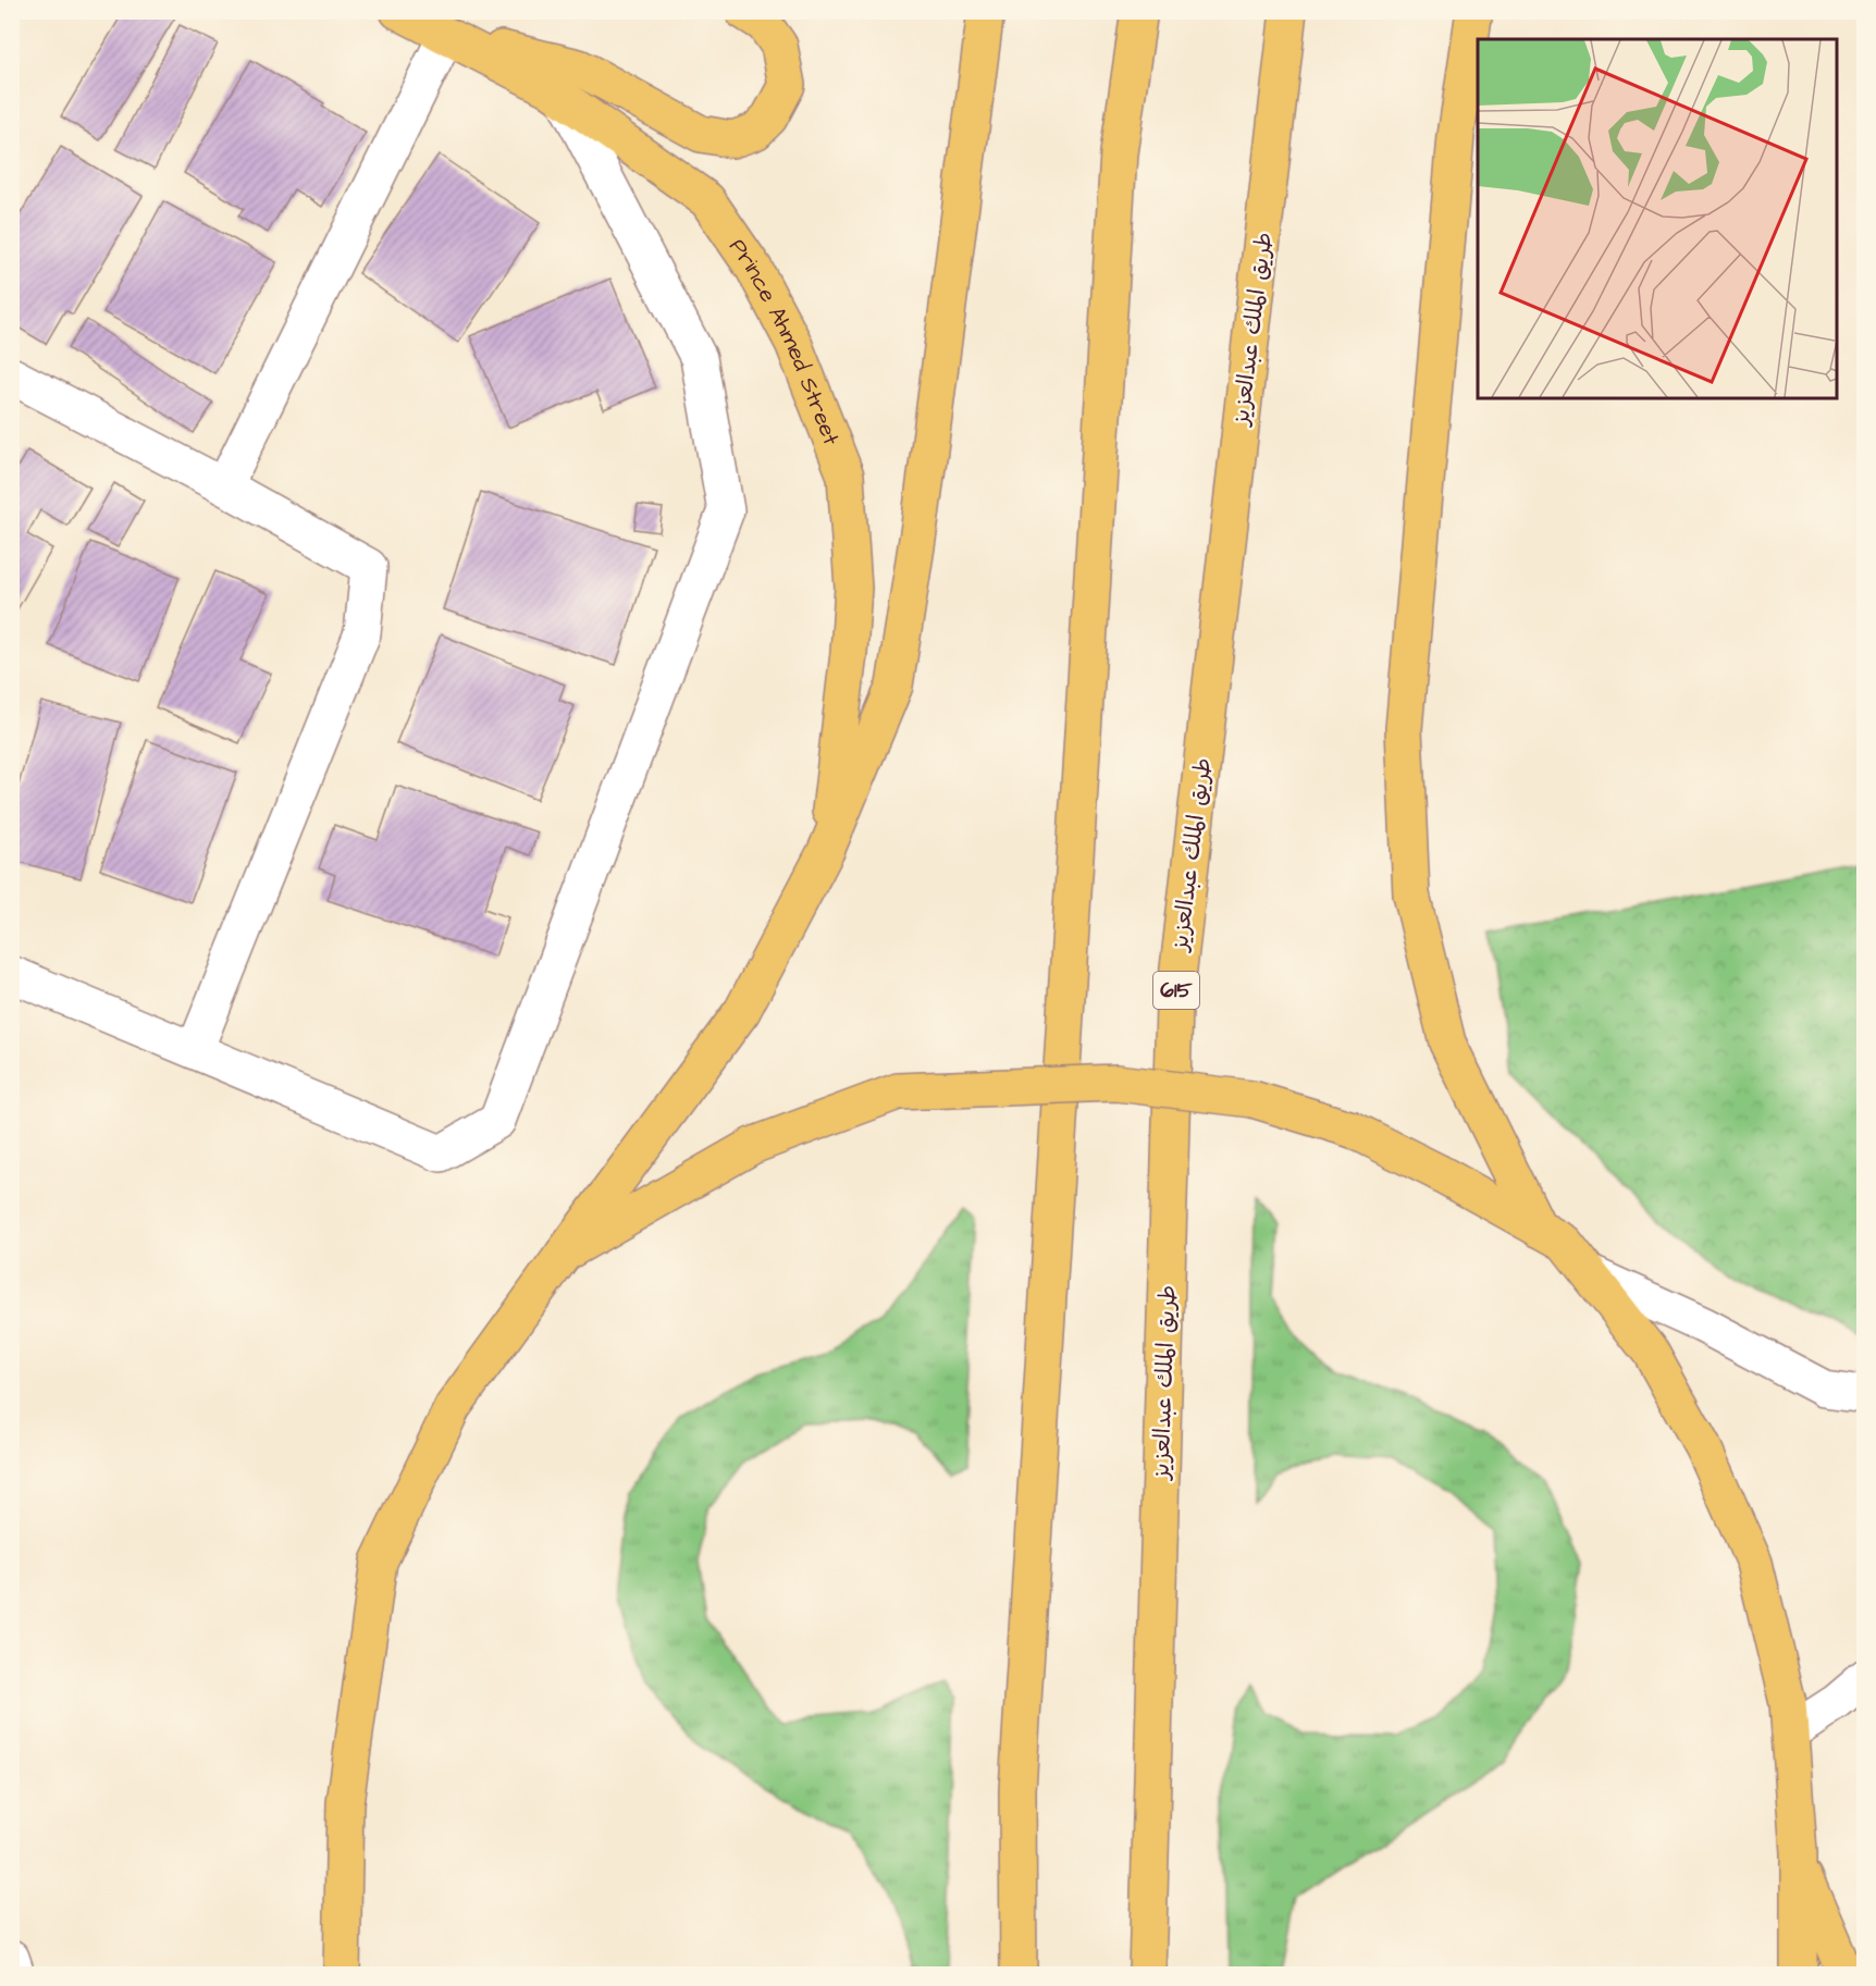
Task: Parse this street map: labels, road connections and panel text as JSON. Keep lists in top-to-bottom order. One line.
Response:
{"streets":{"main road":["طريق الملك عبدالعزيز","Prince Ahmed Street","615"]}}
